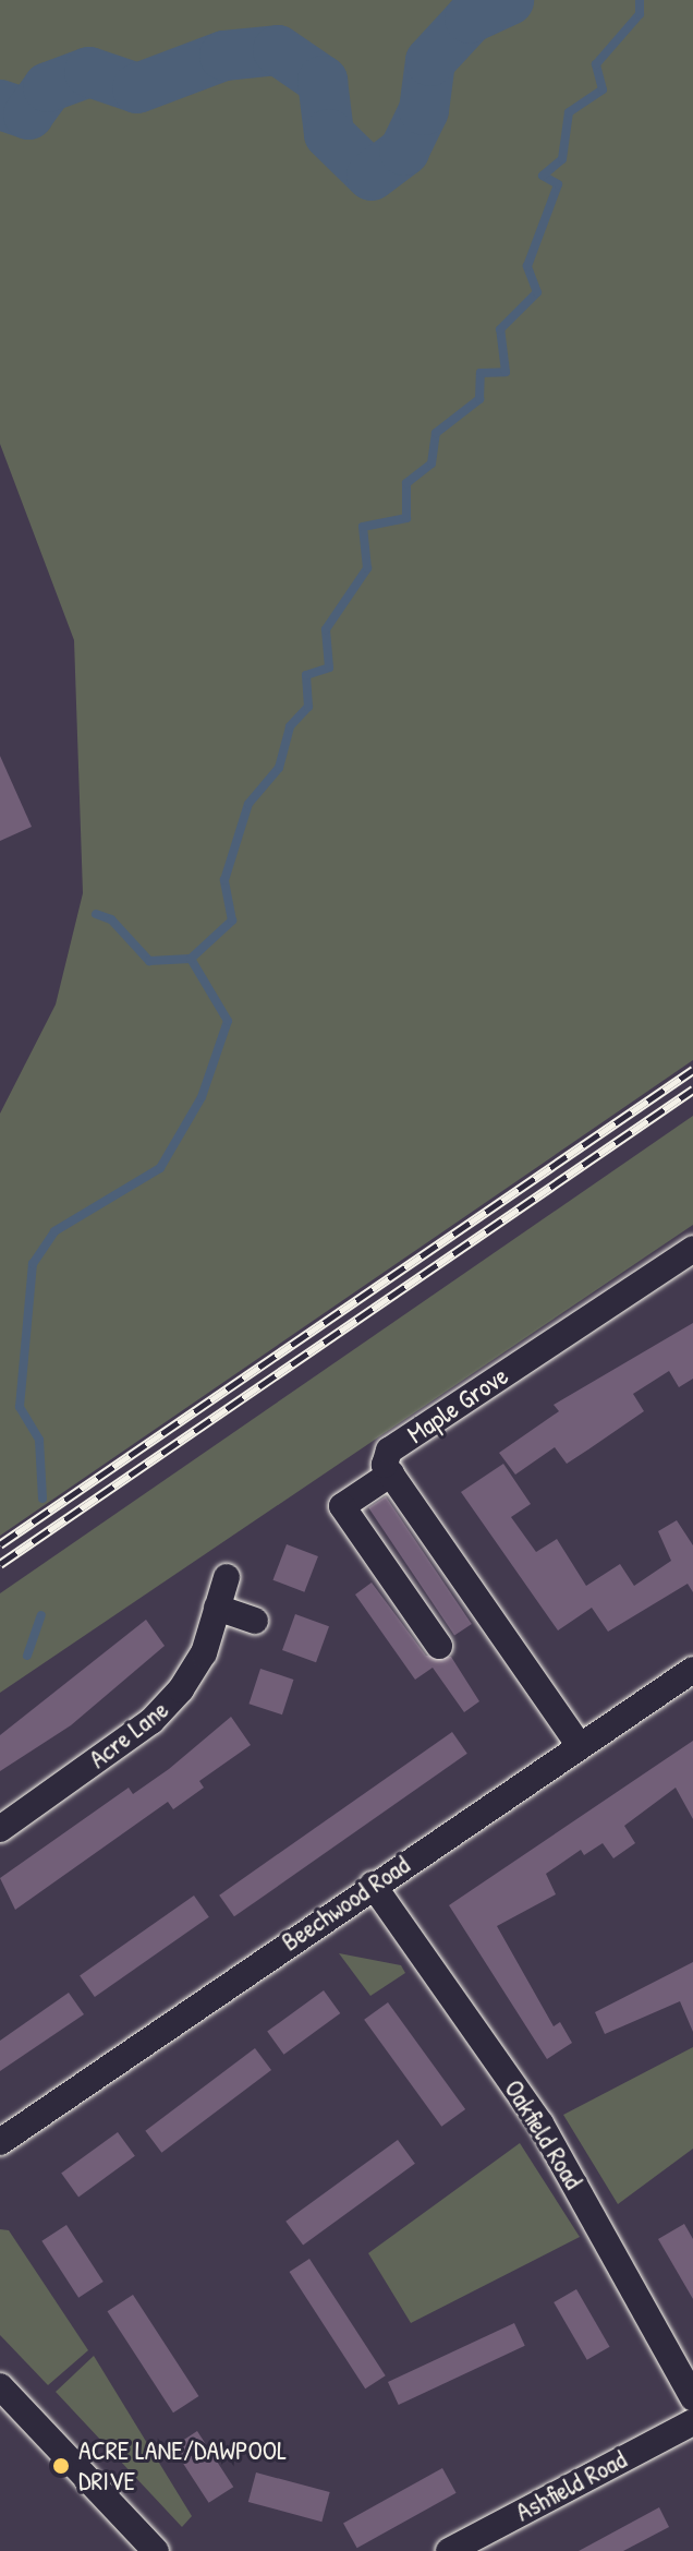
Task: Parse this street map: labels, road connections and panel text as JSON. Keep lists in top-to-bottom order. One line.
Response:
{"streets":{"street":["Maple Grove","Acre Lane","Beechwood Road","Oakfield Road","Ashfield Road"]},"crossings":[["Maple Grove","Beechwood Road"],["Beechwood Road","Oakfield Road"]],"places":["ACRE LANE/DAWPOOL DRIVE"]}
